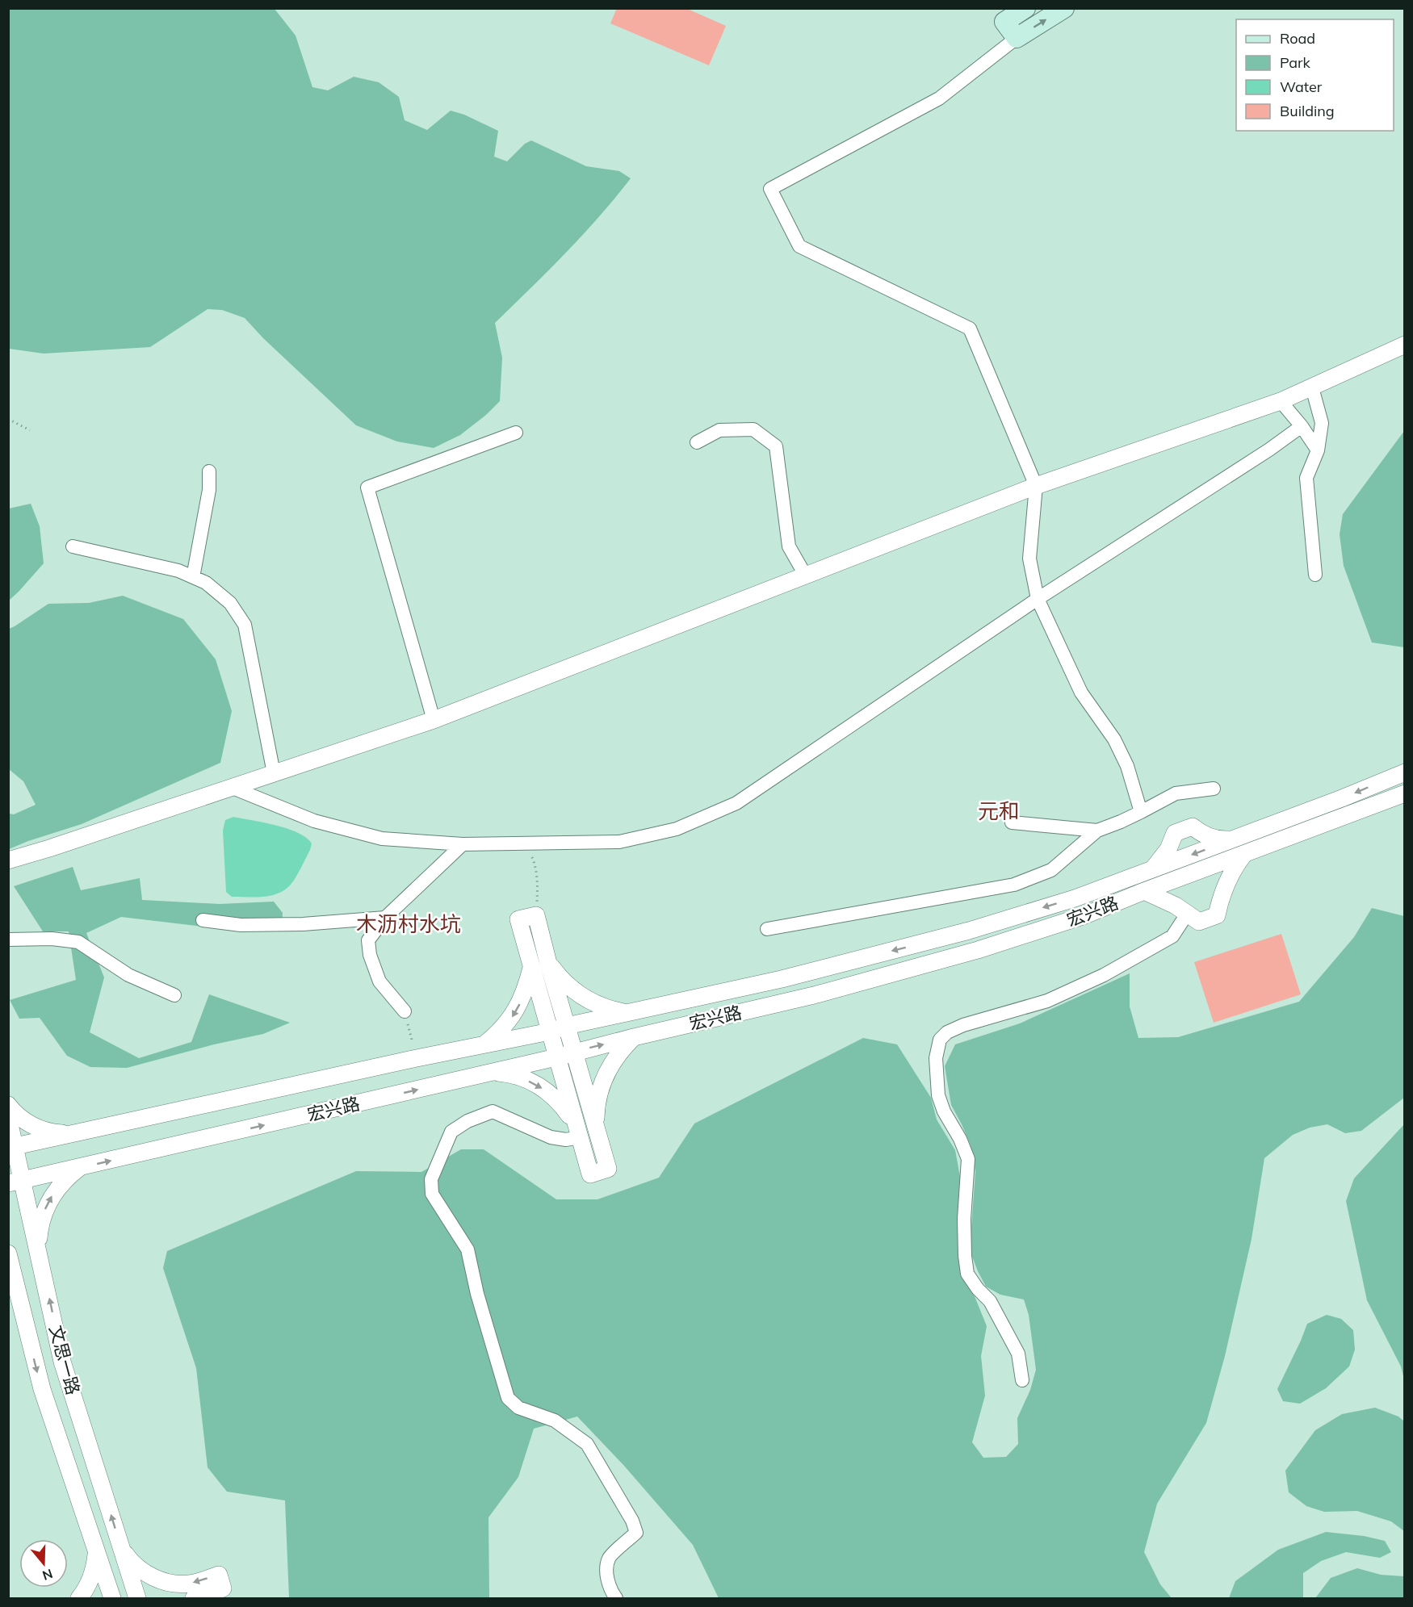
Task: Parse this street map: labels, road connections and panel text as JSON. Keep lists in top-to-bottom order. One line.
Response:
{"streets":{"street":["宏兴路","文思一路"]},"crossings":[["宏兴路","文思一路"]],"districts":["元和","木沥村水坑"],"legend":["Road","Park","Water","Building"],"north":"bottom"}
